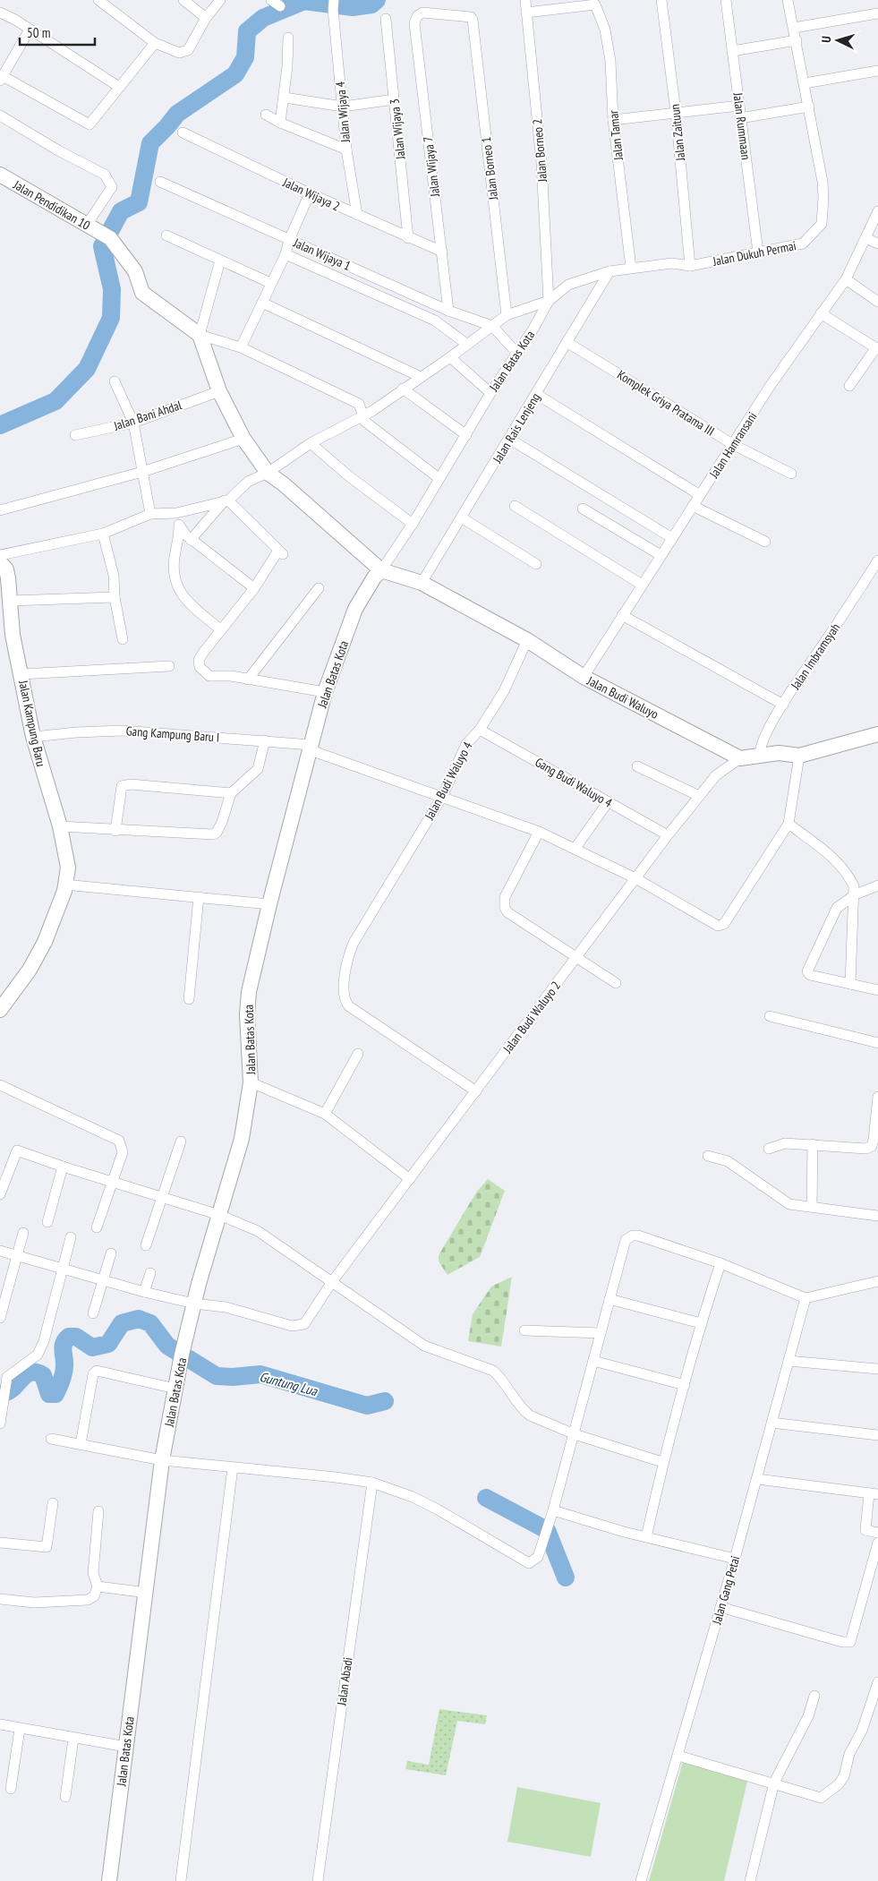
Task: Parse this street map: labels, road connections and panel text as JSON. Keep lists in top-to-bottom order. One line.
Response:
{"streets":{"street":["Jalan Wijaya 4","Jalan Rummaan","Jalan Wijaya 3","Jalan Zaituun","Jalan Tamar","Jalan Borneo 2","Jalan Wijaya 7","Jalan Borneo 1","Jalan Wijaya 2","Jalan Pendidikan 10","Jalan Dukuh Permai","Jalan Wijaya 1","Jalan Batas Kota","Komplek Griya Pratama III","Jalan Bani Ahdal","Jalan Rais Lenjeng","Jalan Hamransani","Jalan Imbramsyah","Jalan Budi Waluyo","Jalan Kampung Baru","Gang Kampung Baru I","Jalan Budi Waluyo 4","Gang Budi Waluyo 4","Jalan Budi Waluyo 2","Jalan Gang Petai","Jalan Abadi"]},"crossings":[["Jalan Wijaya 4","Jalan Wijaya 2"],["Jalan Rummaan","Jalan Dukuh Permai"],["Jalan Wijaya 3","Jalan Wijaya 2"],["Jalan Zaituun","Jalan Dukuh Permai"],["Jalan Tamar","Jalan Borneo 2"],["Jalan Tamar","Jalan Dukuh Permai"],["Jalan Borneo 2","Jalan Batas Kota"],["Jalan Wijaya 7","Jalan Borneo 1"],["Jalan Wijaya 7","Jalan Wijaya 2"],["Jalan Wijaya 7","Jalan Wijaya 1"],["Jalan Dukuh Permai","Jalan Batas Kota"],["Jalan Dukuh Permai","Jalan Rais Lenjeng"],["Jalan Batas Kota","Jalan Budi Waluyo"],["Jalan Batas Kota","Gang Kampung Baru I"],["Jalan Batas Kota","Jalan Budi Waluyo 2"],["Komplek Griya Pratama III","Jalan Rais Lenjeng"],["Komplek Griya Pratama III","Jalan Hamransani"],["Jalan Rais Lenjeng","Jalan Budi Waluyo"],["Jalan Hamransani","Jalan Budi Waluyo"],["Jalan Budi Waluyo","Jalan Budi Waluyo 4"],["Jalan Budi Waluyo","Jalan Budi Waluyo 2"],["Jalan Kampung Baru","Gang Kampung Baru I"],["Gang Kampung Baru I","Jalan Budi Waluyo 4"],["Gang Kampung Baru I","Jalan Budi Waluyo 2"],["Jalan Budi Waluyo 4","Gang Budi Waluyo 4"],["Jalan Budi Waluyo 4","Jalan Budi Waluyo 2"],["Gang Budi Waluyo 4","Jalan Budi Waluyo 2"]],"water":["Guntung Lua"],"scale_bar":"50 m","north":"left"}
